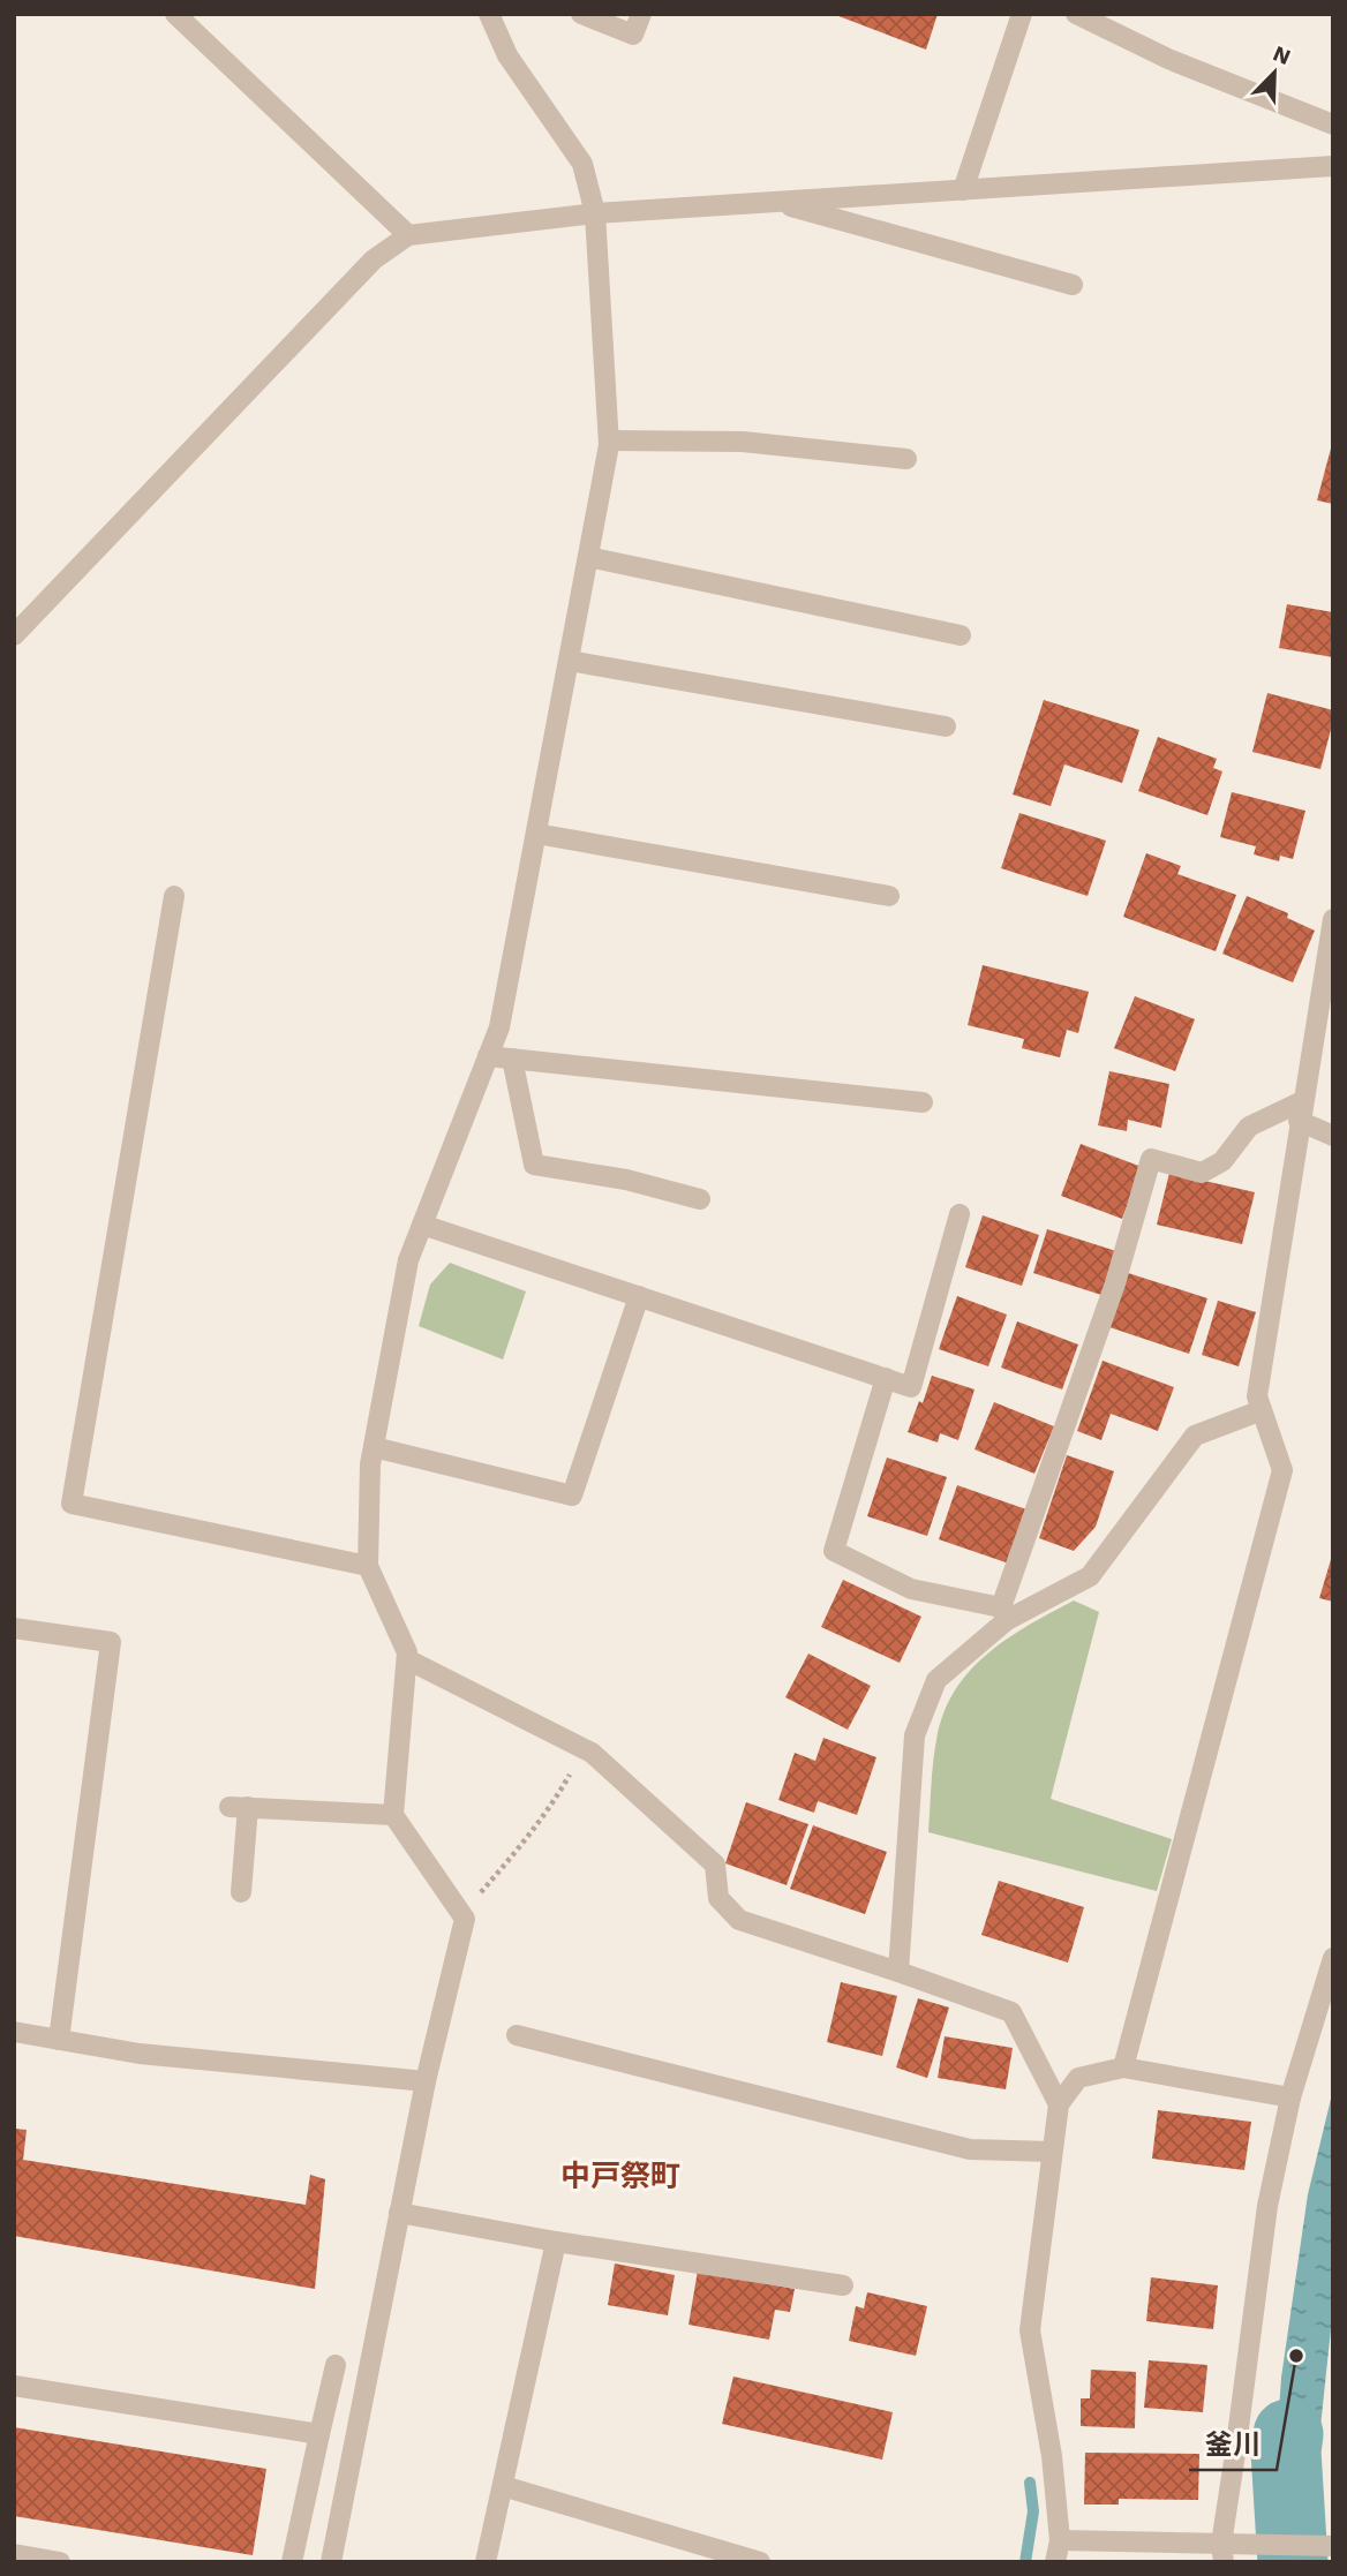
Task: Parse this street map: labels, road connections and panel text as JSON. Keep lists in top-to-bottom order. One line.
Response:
{"districts":["中戸祭町"],"places":["釜川"],"north":"top right"}
